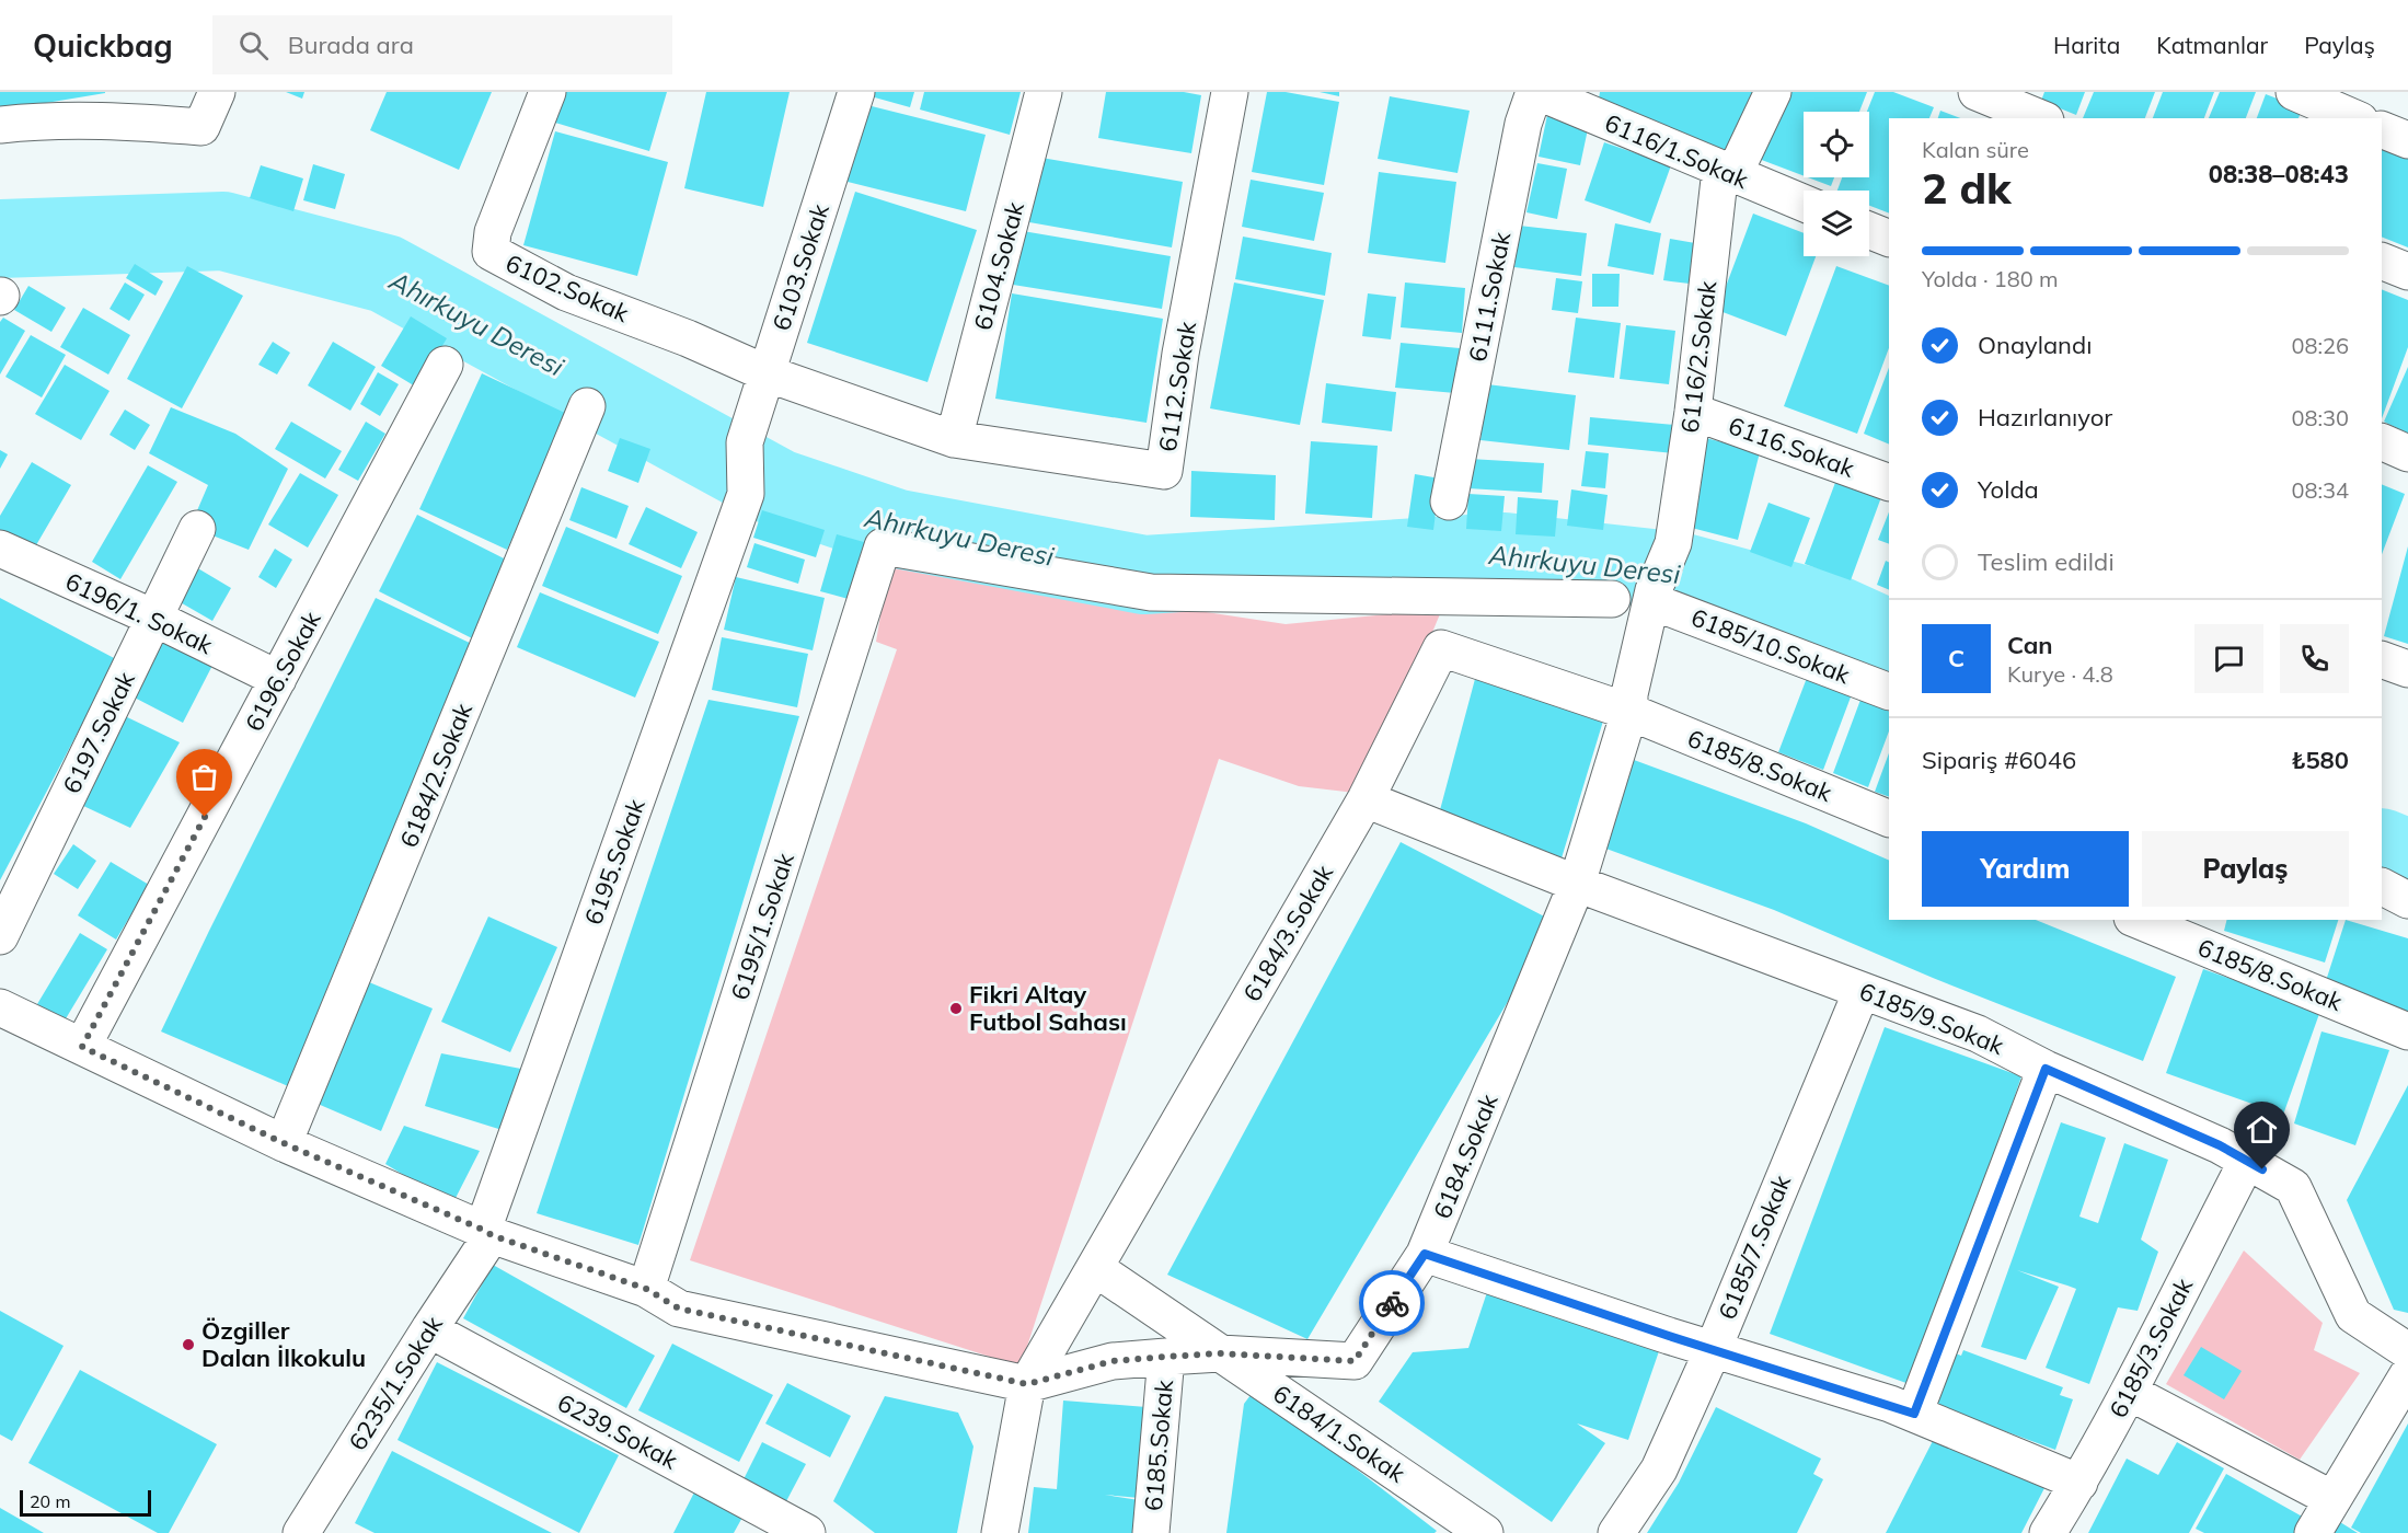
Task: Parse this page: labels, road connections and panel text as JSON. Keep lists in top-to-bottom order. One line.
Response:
{"streets":{"street":["6116/1.Sokak","6104.Sokak","6103.Sokak","6102.Sokak","6111.Sokak","6116/2.Sokak","6112.Sokak","6116.Sokak","6196/1. Sokak","6185/10.Sokak","6196.Sokak","6197.Sokak","6185/8.Sokak","6184/2.Sokak","6195.Sokak","6195/1.Sokak","6184/3.Sokak","6185/9.Sokak","6184.Sokak","6185/7.Sokak","6185/3.Sokak","6235/1.Sokak","6239.Sokak","6184/1.Sokak","6185.Sokak"]},"crossings":[["6116/1.Sokak","6111.Sokak"],["6116/1.Sokak","6116/2.Sokak"],["6104.Sokak","6112.Sokak"],["6103.Sokak","6102.Sokak"],["6103.Sokak","6195.Sokak"],["6116/2.Sokak","6116.Sokak"],["6116/2.Sokak","6185/10.Sokak"],["6116/2.Sokak","6184.Sokak"],["6196/1. Sokak","6196.Sokak"],["6196/1. Sokak","6197.Sokak"],["6185/10.Sokak","6184.Sokak"],["6196.Sokak","6184.Sokak"],["6185/8.Sokak","6184/3.Sokak"],["6185/8.Sokak","6184.Sokak"],["6184/2.Sokak","6184.Sokak"],["6195.Sokak","6184.Sokak"],["6195.Sokak","6235/1.Sokak"],["6195/1.Sokak","6184.Sokak"],["6184/3.Sokak","6185/9.Sokak"],["6184/3.Sokak","6184.Sokak"],["6184/3.Sokak","6184/1.Sokak"],["6185/9.Sokak","6184.Sokak"],["6185/9.Sokak","6185/7.Sokak"],["6185/9.Sokak","6185/3.Sokak"],["6184.Sokak","6235/1.Sokak"],["6184.Sokak","6184/1.Sokak"],["6184.Sokak","6185.Sokak"],["6235/1.Sokak","6239.Sokak"]],"water":["Ahırkuyu Deresi"],"places":["Fikri Altay Futbol Sahası","Özgiller Dalan İlkokulu"],"scale_bar":"20 m","page":{"header":"Quickbag","search":"Burada ara","nav":["Harita","Katmanlar","Paylaş"],"heading":["2 dk","Kalan süre","08:38–08:43"],"panel":["Can","Kurye · 4.8","Sipariş #6046","₺580"],"bar":"Yolda · 180 m","list":[["Onaylandı","08:26"],["Hazırlanıyor","08:30"],["Yolda","08:34"],"Teslim edildi"],"round":"C","buttons":["Yardım","Paylaş"],"scale":"20 m"}}
